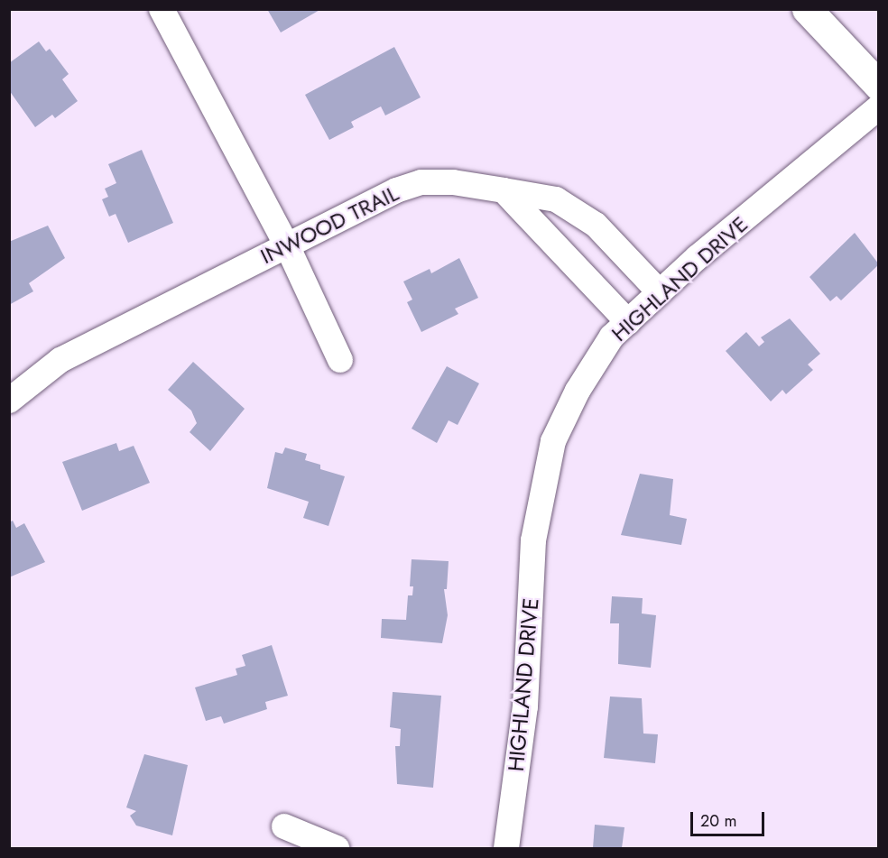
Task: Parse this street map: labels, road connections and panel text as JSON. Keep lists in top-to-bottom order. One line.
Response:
{"streets":{"street":["INWOOD TRAIL","HIGHLAND DRIVE"]},"crossings":[["INWOOD TRAIL","HIGHLAND DRIVE"]],"scale_bar":"20 m"}
